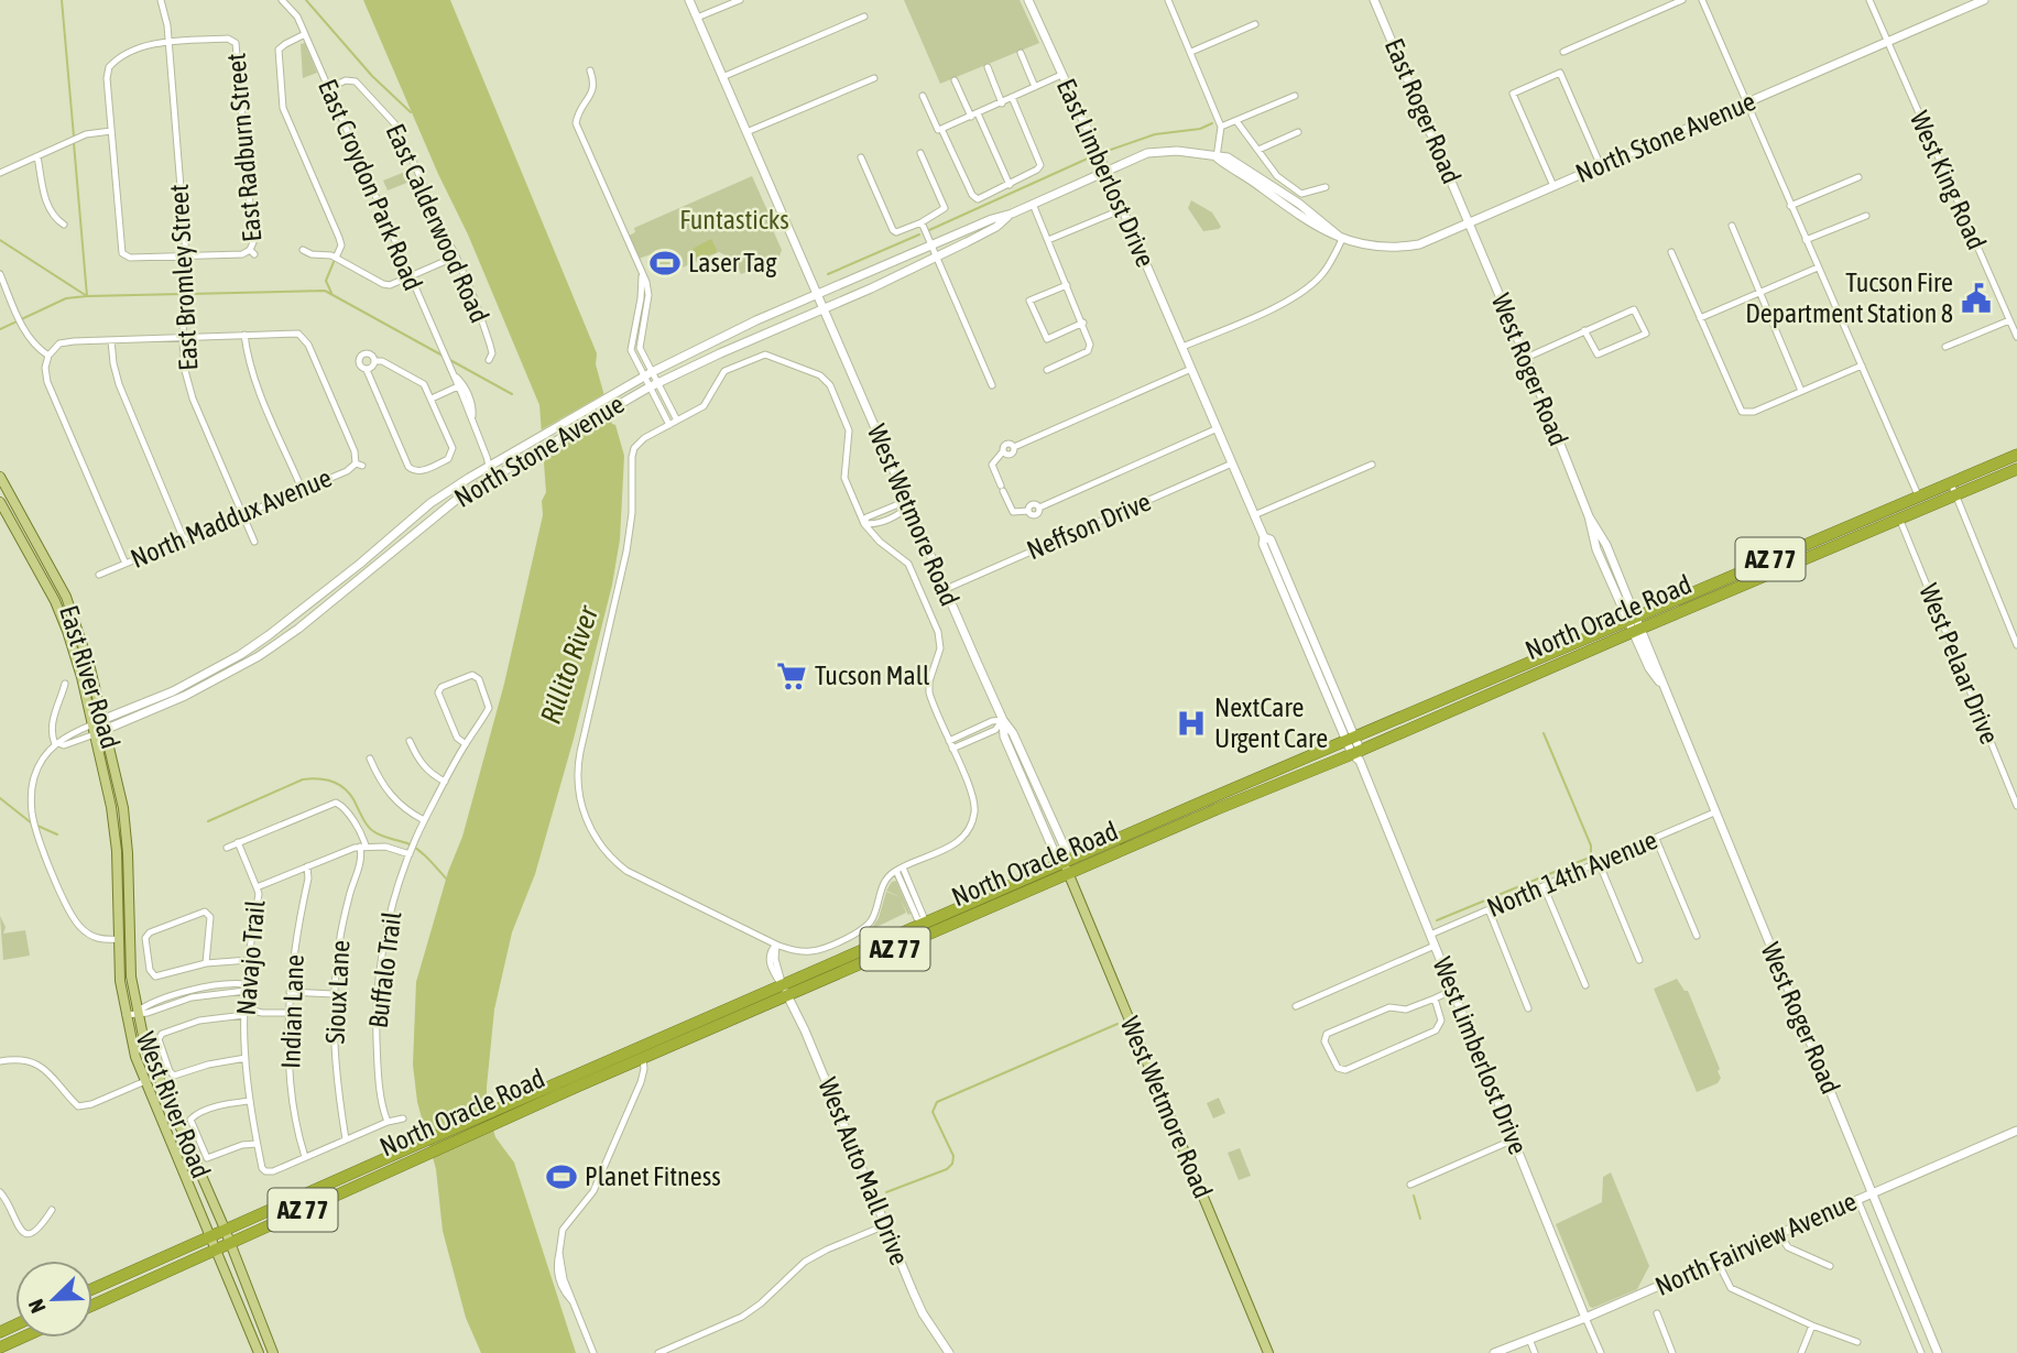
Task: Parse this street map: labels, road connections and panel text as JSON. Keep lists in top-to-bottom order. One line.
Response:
{"streets":{"highway":["AZ 77","North Oracle Road"],"main road":["East Roger Road","North Stone Avenue","East Limberlost Drive","West Roger Road","West Wetmore Road","East River Road","West Limberlost Drive","West River Road","West Auto Mall Drive","North Fairview Avenue"],"street":["East Radburn Street","West King Road","East Croydon Park Road","East Calderwood Road","East Bromley Street","North Maddux Avenue","Neffson Drive","West Pelaar Drive","North 14th Avenue","Navajo Trail","Buffalo Trail","Sioux Lane","Indian Lane"]},"crossings":[["East Roger Road","North Stone Avenue"],["East Roger Road","West Roger Road"],["North Stone Avenue","East Limberlost Drive"],["North Stone Avenue","West King Road"],["North Stone Avenue","East Croydon Park Road"],["North Stone Avenue","West Roger Road"],["North Stone Avenue","West Wetmore Road"],["North Stone Avenue","East River Road"],["East Radburn Street","East Bromley Street"],["East Limberlost Drive","West Limberlost Drive"],["East Croydon Park Road","East Calderwood Road"],["East Bromley Street","North Maddux Avenue"],["West Roger Road","North Oracle Road"],["West Roger Road","North 14th Avenue"],["West Roger Road","North Fairview Avenue"],["West Wetmore Road","Neffson Drive"],["West Wetmore Road","North Oracle Road"],["Neffson Drive","West Limberlost Drive"],["North Oracle Road","West Pelaar Drive"],["North Oracle Road","West Limberlost Drive"],["North Oracle Road","West River Road"],["North Oracle Road","West Auto Mall Drive"],["East River Road","West River Road"],["North 14th Avenue","West Limberlost Drive"],["Navajo Trail","Sioux Lane"],["Navajo Trail","Indian Lane"],["West Limberlost Drive","North Fairview Avenue"]],"water":["Rillito River"],"parks":["Funtasticks"],"places":{"sports":["Laser Tag","Planet Fitness"],"public building":["Tucson Fire Department Station 8"],"supermarket":["Tucson Mall"],"hospital":["NextCare Urgent Care"]},"north":"bottom left"}
